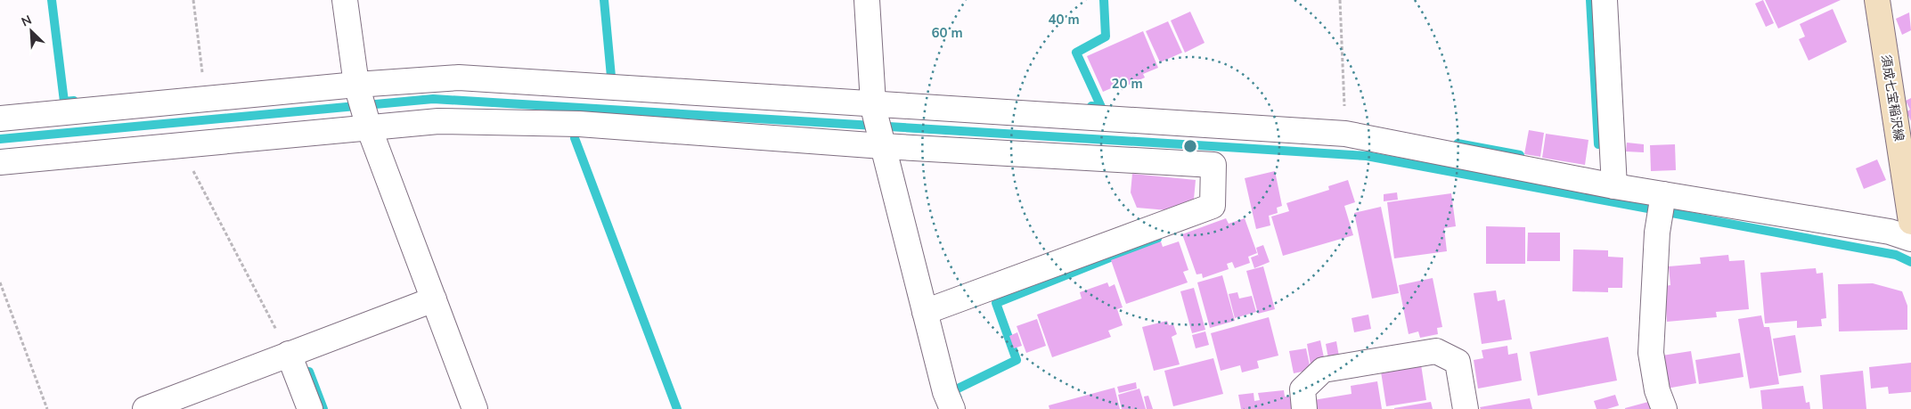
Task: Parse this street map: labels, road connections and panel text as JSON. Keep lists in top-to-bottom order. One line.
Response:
{"streets":{"main road":["須成七宝稲沢線"]},"north":"top left","rings":["40 m","60 m","20 m"]}
